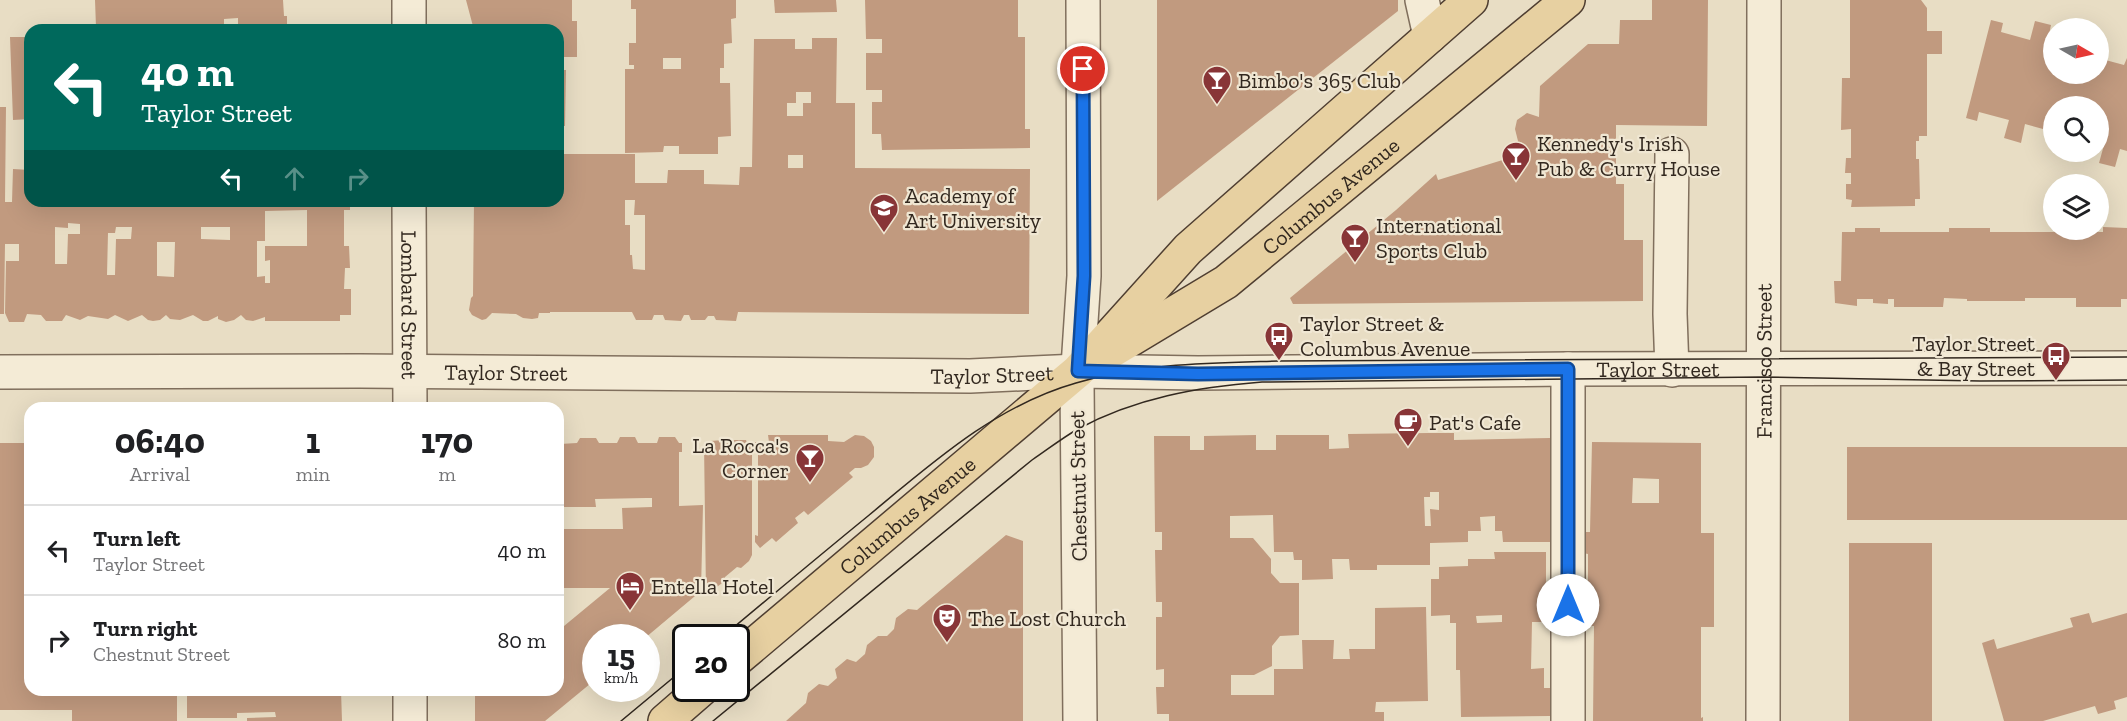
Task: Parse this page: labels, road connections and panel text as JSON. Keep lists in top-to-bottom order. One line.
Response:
{"streets":{"main road":["Columbus Avenue"],"street":["Lombard Street","Francisco Street","Taylor Street","Chestnut Street"]},"crossings":[["Columbus Avenue","Taylor Street"],["Columbus Avenue","Chestnut Street"],["Lombard Street","Taylor Street"],["Francisco Street","Taylor Street"],["Taylor Street","Chestnut Street"]],"places":{"bar":["Bimbo's 365 Club","Kennedy's Irish Pub & Curry House","International Sports Club","La Rocca's Corner"],"school or university":["Academy of Art University"],"bus stop":["Taylor Street & Columbus Avenue","Taylor Street & Bay Street"],"cafe":["Pat's Cafe"],"hotel":["Entella Hotel"],"theatre":["The Lost Church"]},"north":"right","page":{"turn":["40 m","Taylor Street"],"eta":["06:40","Arrival","1","min","170","m"],"list":[{"name":"Turn left","note":"Taylor Street","value":"40 m"},{"name":"Turn right","note":"Chestnut Street","value":"80 m"}],"speed":"15 km/h","limit":"20"}}
